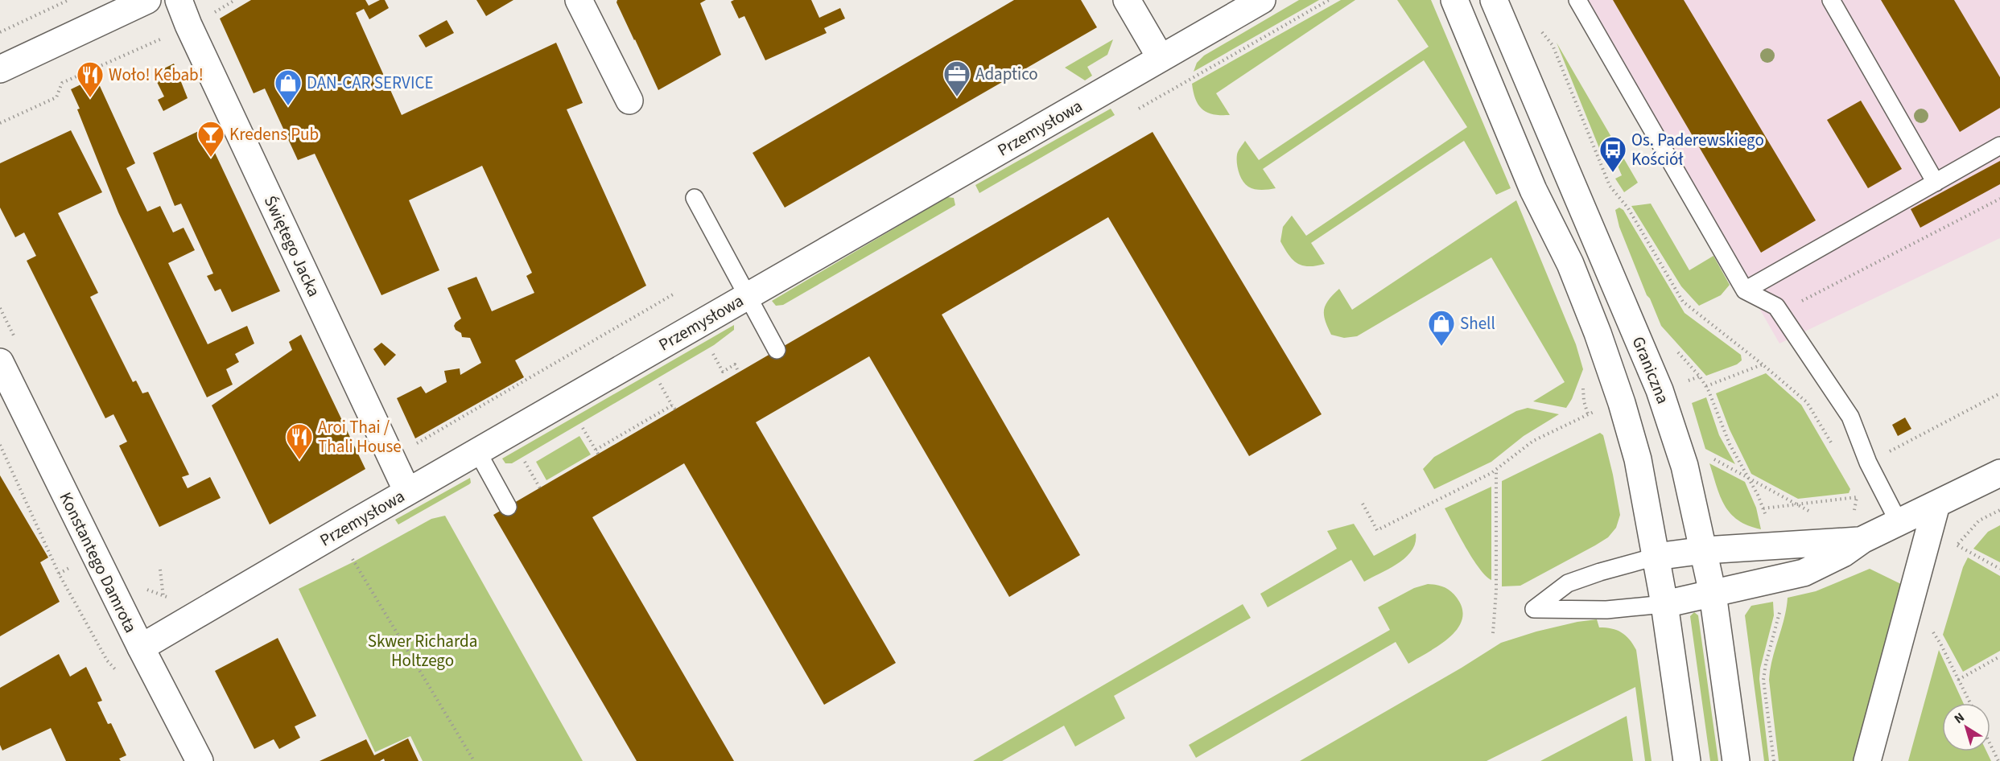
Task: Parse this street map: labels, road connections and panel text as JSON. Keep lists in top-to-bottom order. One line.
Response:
{"streets":{"street":["Przemysłowa","Świętego Jacka","Graniczna","Konstantego Damrota"]},"crossings":[["Przemysłowa","Świętego Jacka"],["Przemysłowa","Konstantego Damrota"]],"parks":["Skwer Richarda Holtzego"],"places":{"office":["Adaptico"],"restaurant":["Woło! Kebab!","Aroi Thai / Thali House"],"shop":["DAN-CAR SERVICE","Shell"],"bar":["Kredens Pub"],"bus stop":["Os. Paderewskiego Kościół"]},"north":"top left"}
